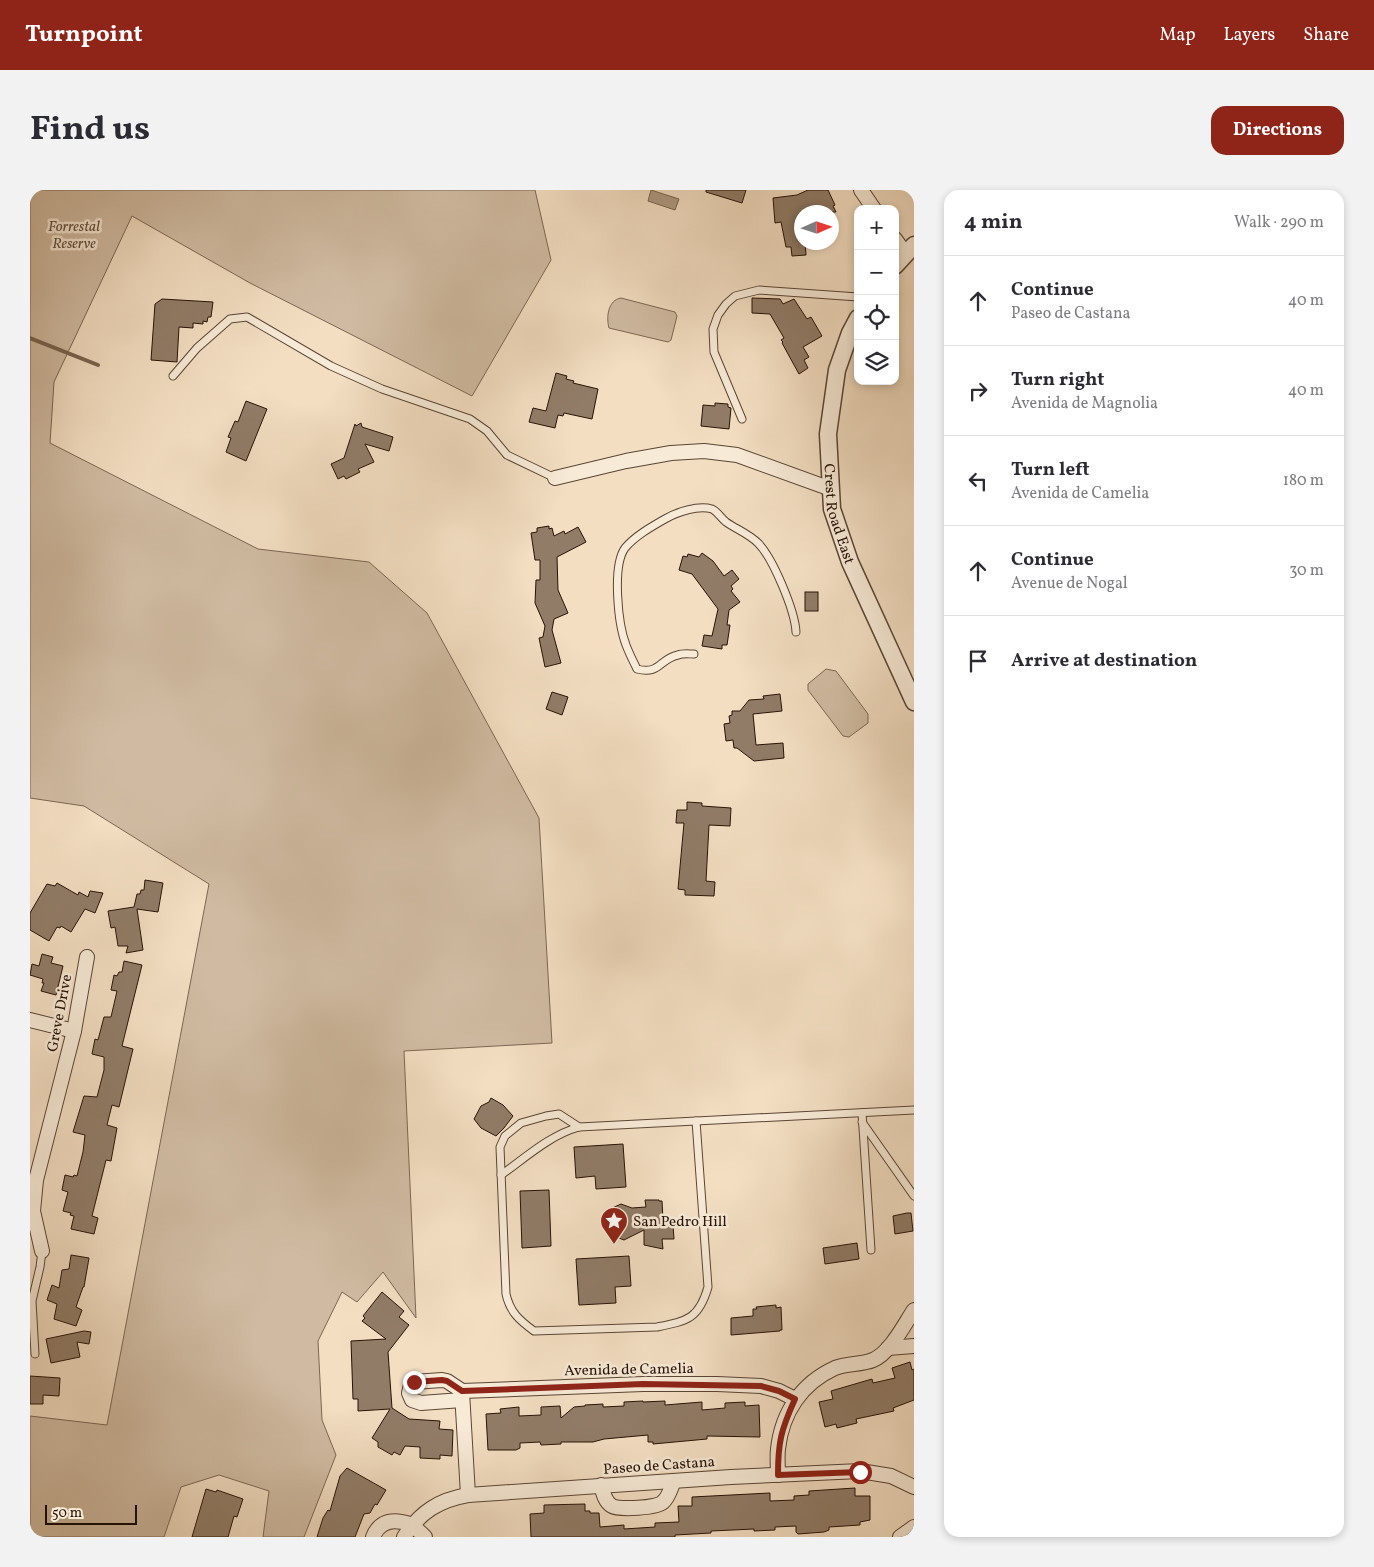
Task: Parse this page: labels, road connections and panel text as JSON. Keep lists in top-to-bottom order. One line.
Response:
{"streets":{"street":["Crest Road East","Greve Drive","Avenida de Camelia","Paseo de Castana"]},"crossings":[["Avenida de Camelia","Paseo de Castana"]],"parks":["Forrestal Reserve"],"places":{"place":["San Pedro Hill"]},"scale_bar":"50 m","north":"right","page":{"header":"Turnpoint","nav":["Map","Layers","Share"],"title":"Find us","buttons":"Directions","heading":["4 min","Walk · 290 m"],"map_buttons":["+","−"],"list":[["Continue","Paseo de Castana","40 m"],["Turn right","Avenida de Magnolia","40 m"],["Turn left","Avenida de Camelia","180 m"],["Continue","Avenue de Nogal","30 m"],"Arrive at destination"],"scale":"50 m"}}
